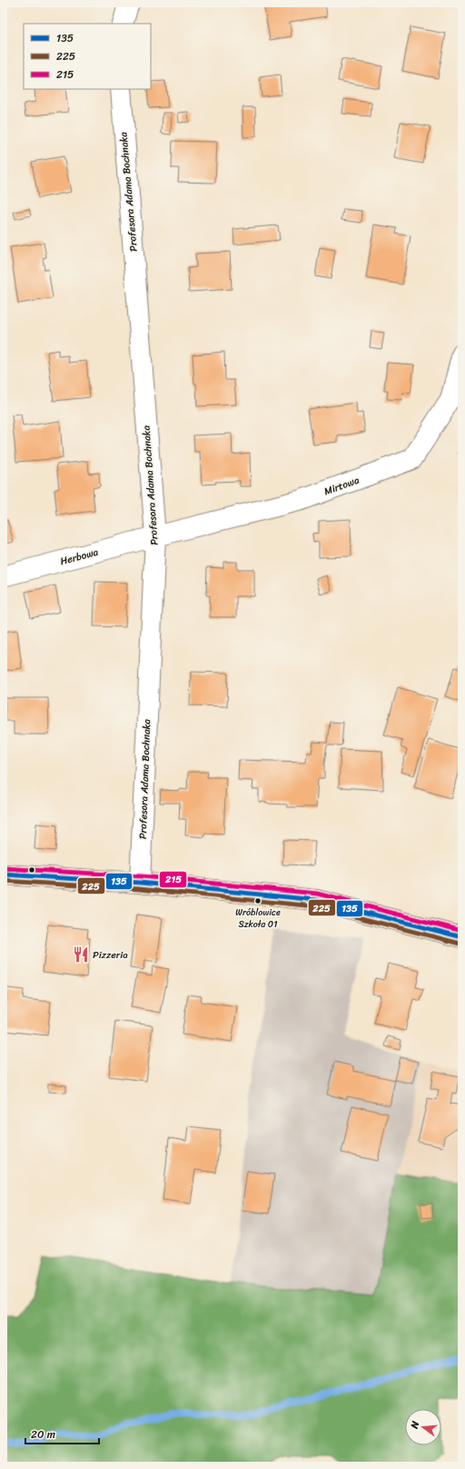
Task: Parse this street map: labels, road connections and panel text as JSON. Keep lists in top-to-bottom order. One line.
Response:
{"streets":{"street":["Profesora Adama Bochnaka","Mirtowa","Herbowa"]},"crossings":[["Profesora Adama Bochnaka","Mirtowa"],["Profesora Adama Bochnaka","Herbowa"],["Mirtowa","Herbowa"]],"places":{"other":["Wróblowice Szkoła 01"],"restaurant":["Pizzeria"]},"lines":["transit line 215","transit line 135","transit line 225"],"legend":["135","225","215"],"scale_bar":"20 m","north":"left"}
